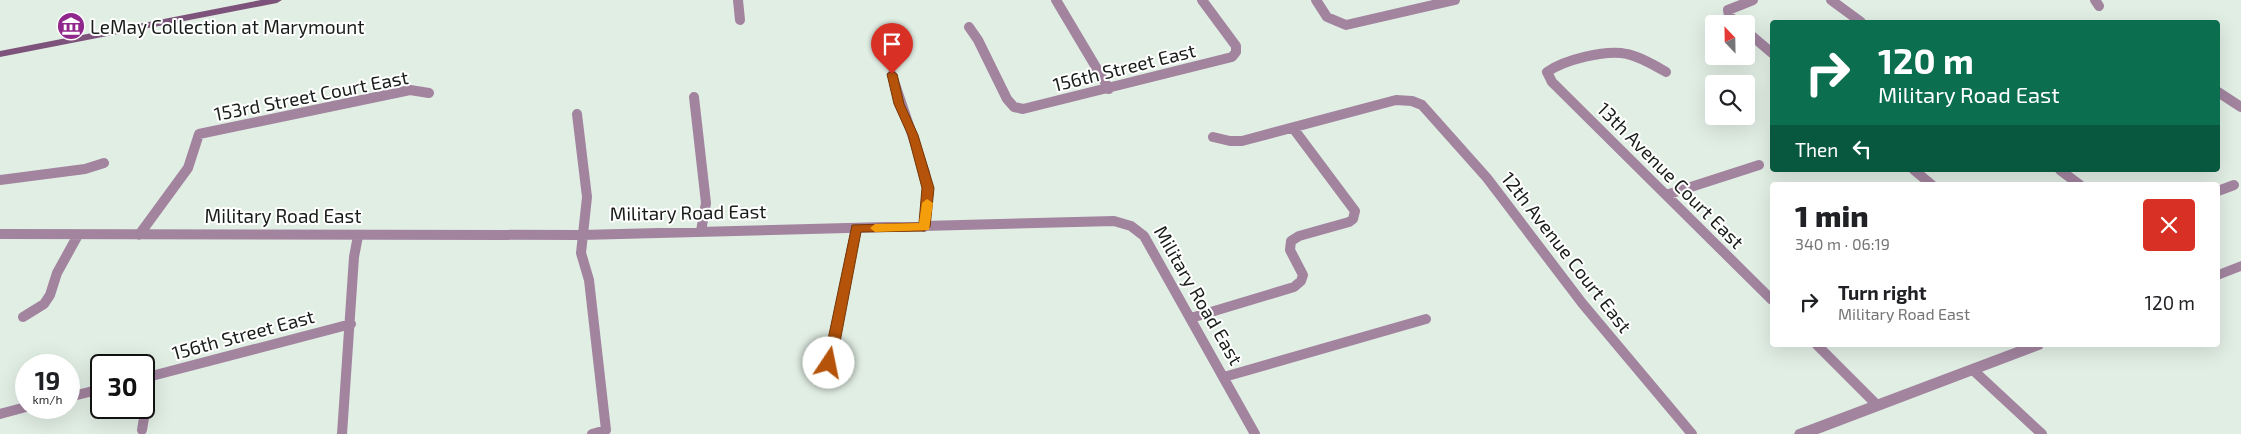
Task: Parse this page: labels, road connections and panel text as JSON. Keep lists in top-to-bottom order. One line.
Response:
{"streets":{"street":["156th Street East","153rd Street Court East","13th Avenue Court East","Military Road East","12th Avenue Court East"]},"crossings":[["153rd Street Court East","Military Road East"]],"places":{"museum":["LeMay Collection at Marymount"]},"north":"top","page":{"turn":["120 m","Military Road East"],"then":"Then","heading":["1 min","340 m · 06:19"],"list":[{"name":"Turn right","note":"Military Road East","value":"120 m"}],"speed":"19 km/h","limit":"30"}}
